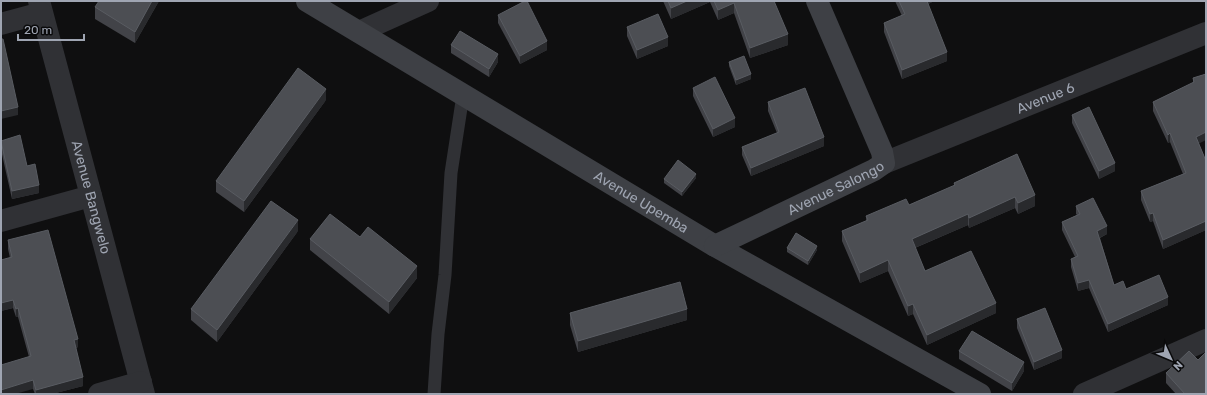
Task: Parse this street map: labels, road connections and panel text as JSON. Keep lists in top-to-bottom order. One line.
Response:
{"streets":{"street":["Avenue 6","Avenue Salongo","Avenue Bangwelo","Avenue Upemba"]},"crossings":[["Avenue 6","Avenue Salongo"],["Avenue Salongo","Avenue Upemba"]],"scale_bar":"20 m","north":"bottom right"}
